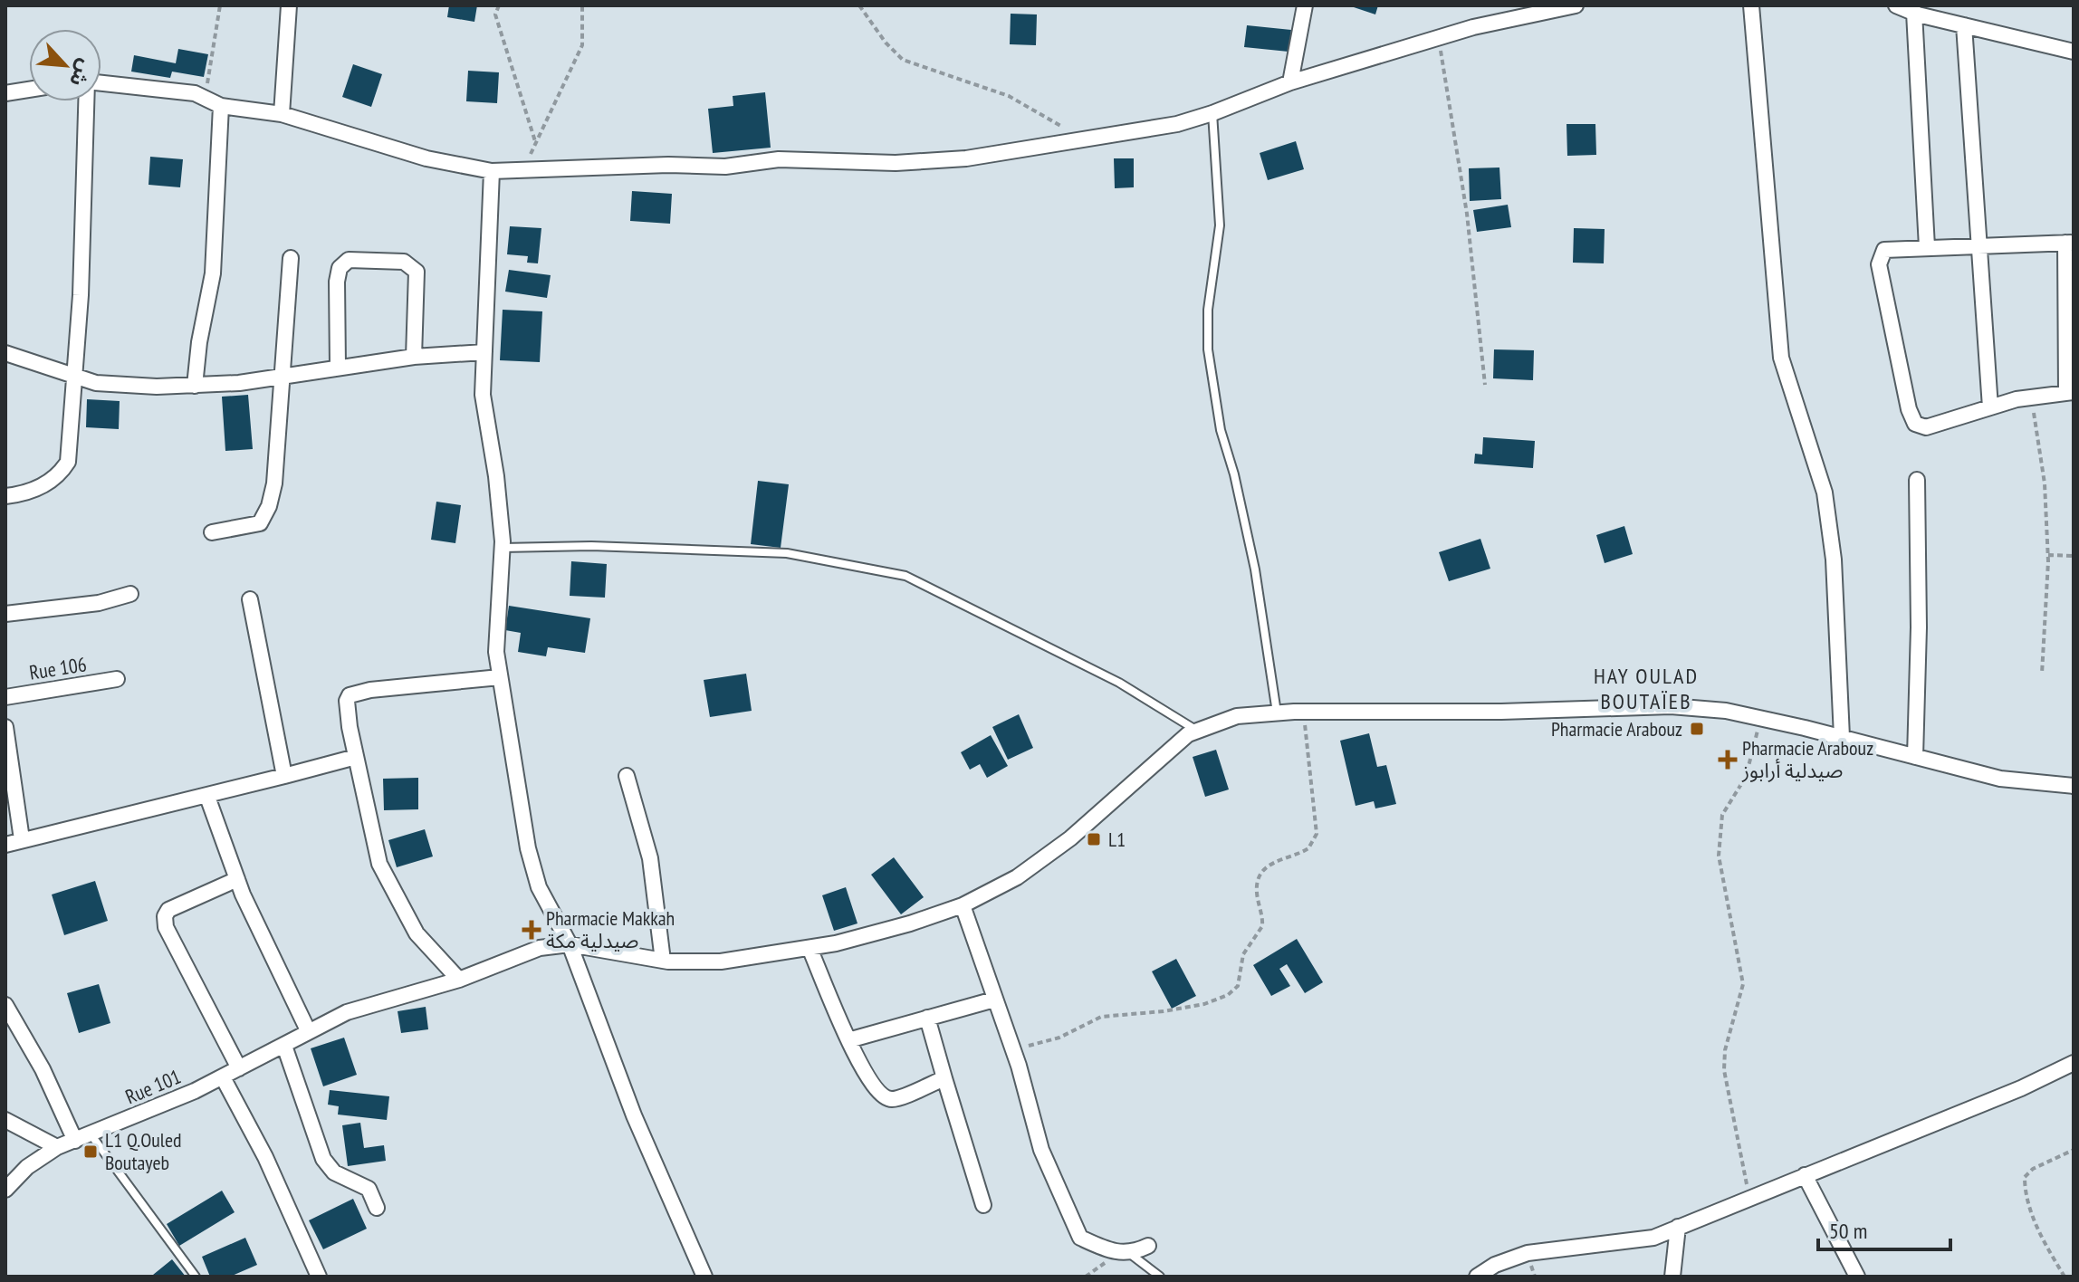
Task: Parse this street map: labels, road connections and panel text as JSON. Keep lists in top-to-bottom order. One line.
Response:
{"streets":{"street":["Rue 106","Rue 101"]},"districts":["HAY OULAD BOUTAÏEB"],"places":{"transit":["Pharmacie Arabouz","L1","L1 Q.Ouled Boutayeb"],"health":["Pharmacie Arabouz صيدلية أرابوز","Pharmacie Makkah صيدلية مكة"]},"scale_bar":"50 m","north":"bottom right"}
